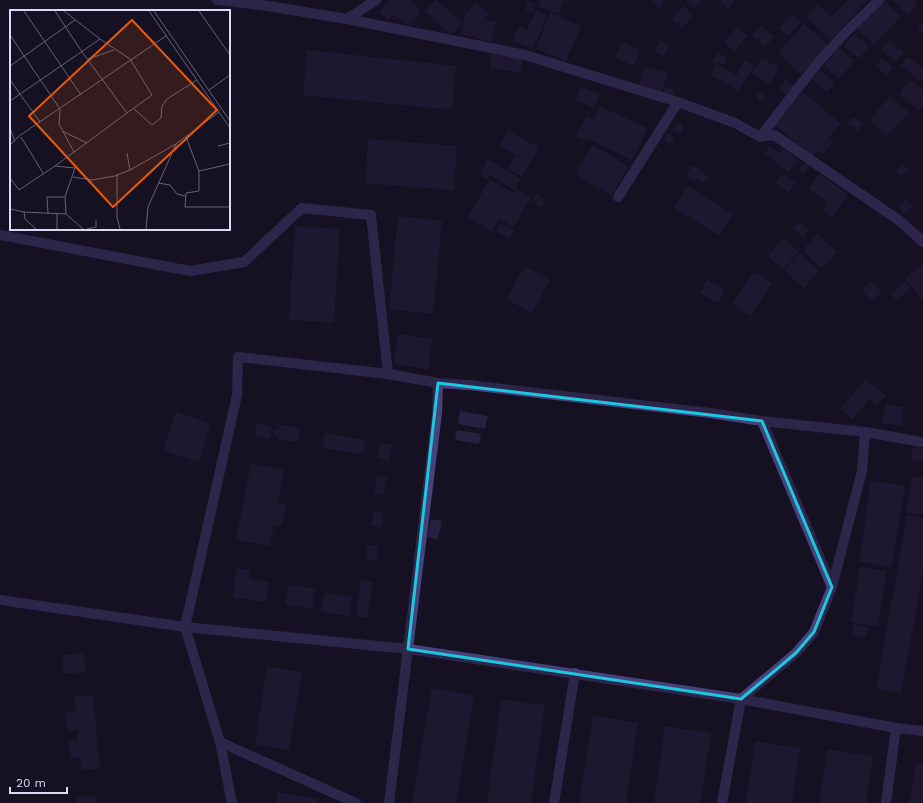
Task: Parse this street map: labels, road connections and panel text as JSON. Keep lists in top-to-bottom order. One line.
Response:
{"scale_bar":"20 m"}
